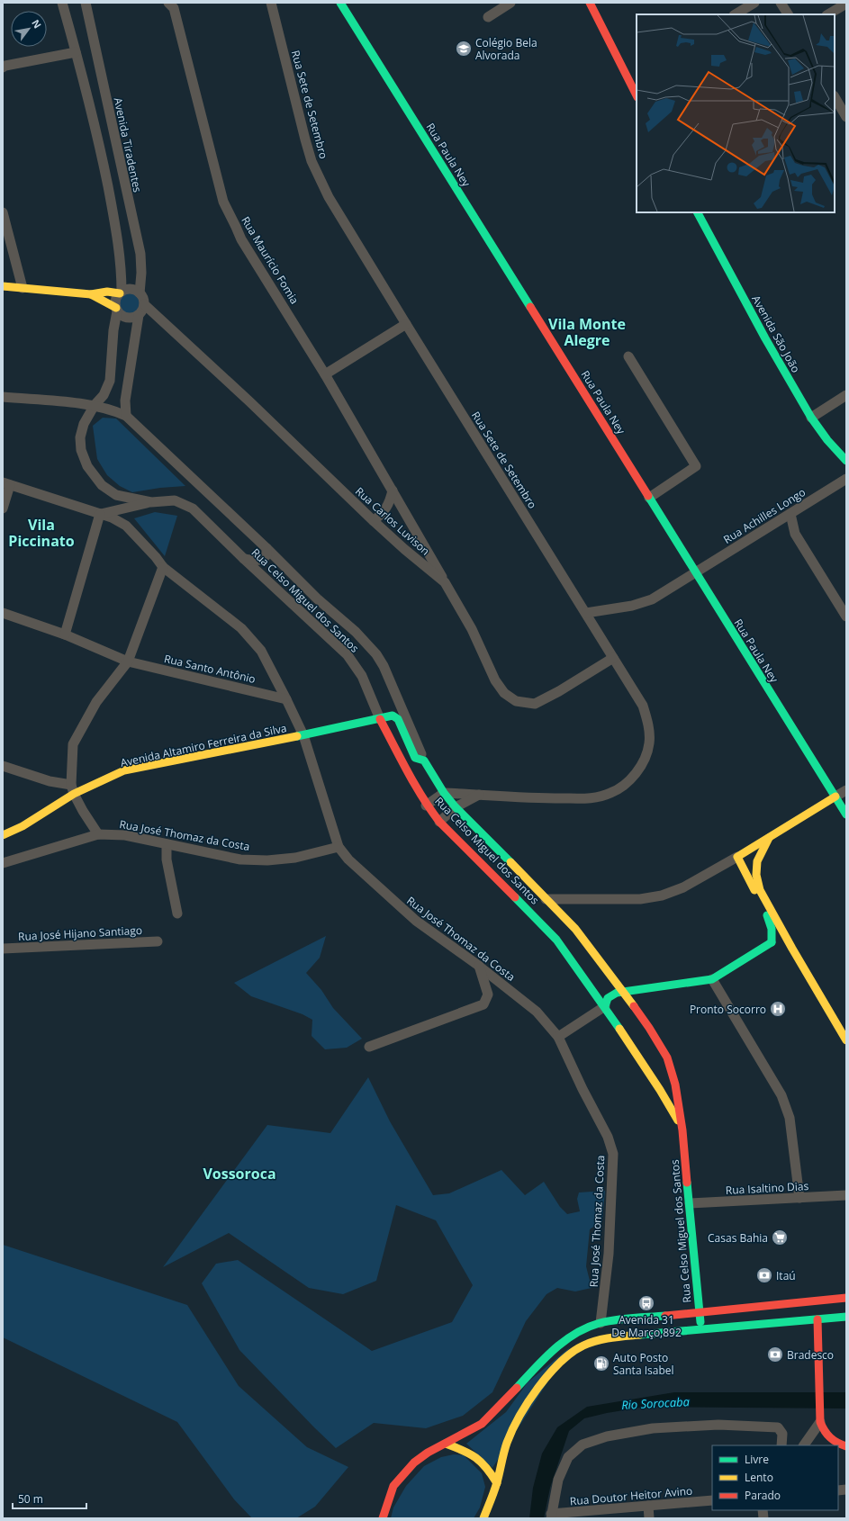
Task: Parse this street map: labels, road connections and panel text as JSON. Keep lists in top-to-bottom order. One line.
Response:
{"streets":{"main road":["Rua Paula Ney","Avenida São João","Rua Celso Miguel dos Santos","Avenida Altamiro Ferreira da Silva"],"street":["Rua Sete de Setembro","Avenida Tiradentes","Rua Maurício Fomia","Rua Achilles Longo","Rua Carlos Luvison","Rua Santo Antônio","Rua José Thomaz da Costa","Rua José Hijano Santiago","Rua Isaltino Dias","Rua Doutor Heitor Avino"]},"crossings":[["Rua Sete de Setembro","Rua Achilles Longo"],["Rua Sete de Setembro","Rua Carlos Luvison"],["Rua Sete de Setembro","Rua Celso Miguel dos Santos"],["Avenida Tiradentes","Rua Carlos Luvison"],["Rua Paula Ney","Rua Achilles Longo"],["Rua Maurício Fomia","Rua Carlos Luvison"],["Rua Celso Miguel dos Santos","Avenida Altamiro Ferreira da Silva"],["Rua Celso Miguel dos Santos","Rua Isaltino Dias"]],"districts":["Vila Monte Alegre","Vila Piccinato","Vossoroca"],"water":["Rio Sorocaba"],"places":{"school or university":["Colégio Bela Alvorada"],"hospital":["Pronto Socorro"],"supermarket":["Casas Bahia"],"bank":["Itaú","Bradesco"],"bus stop":["Avenida 31 De Março,892"],"fuel station":["Auto Posto Santa Isabel"]},"legend":["Livre","Lento","Parado"],"scale_bar":"50 m","north":"top right"}
